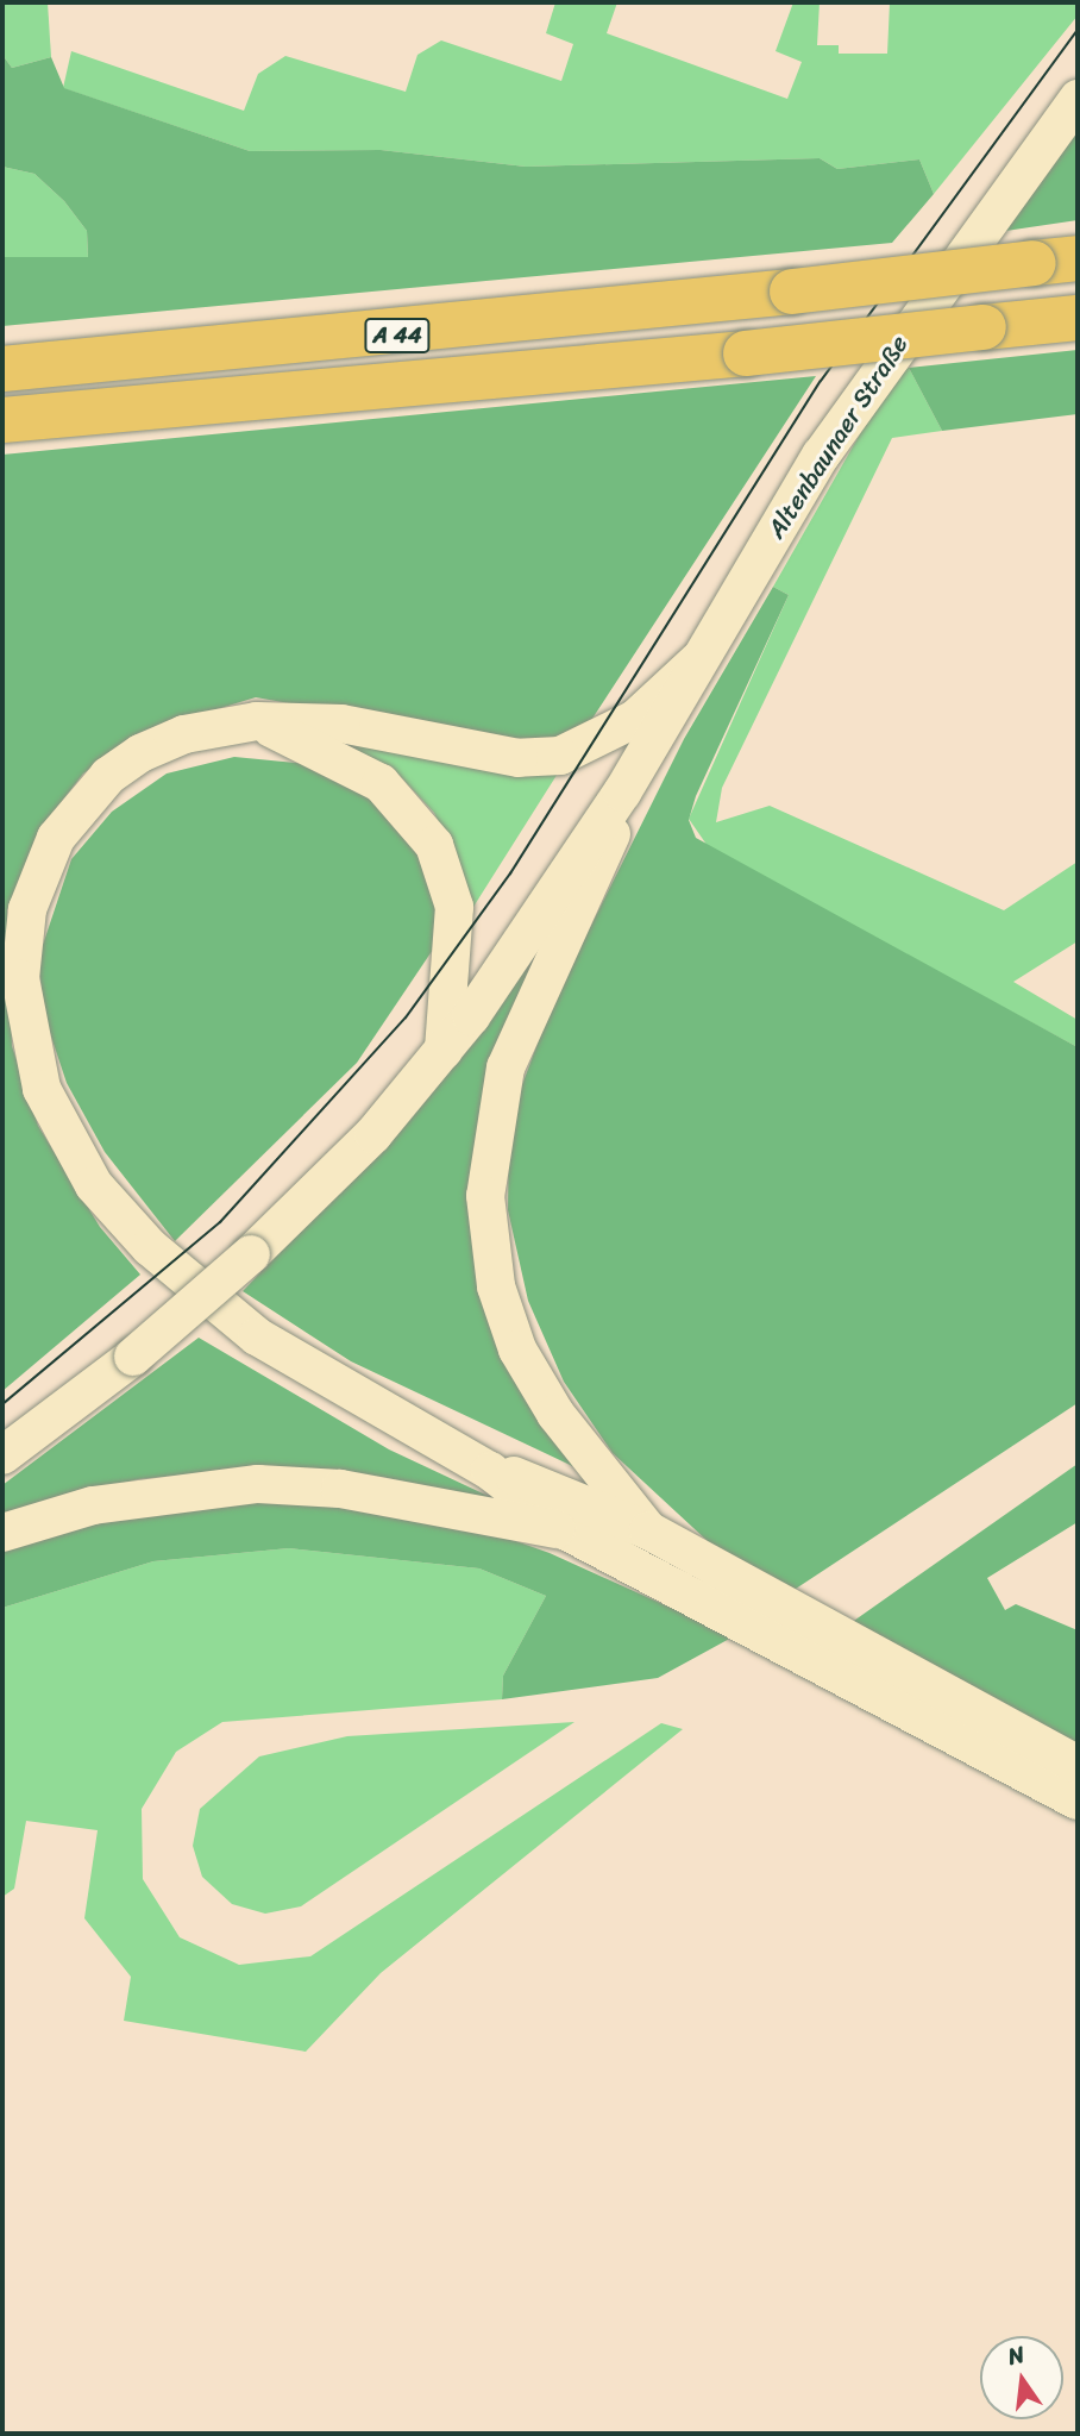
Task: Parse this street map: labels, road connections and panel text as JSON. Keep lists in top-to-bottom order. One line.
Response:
{"streets":{"highway":["A 44"],"main road":["Altenbaunaer Straße"]},"north":"top"}
